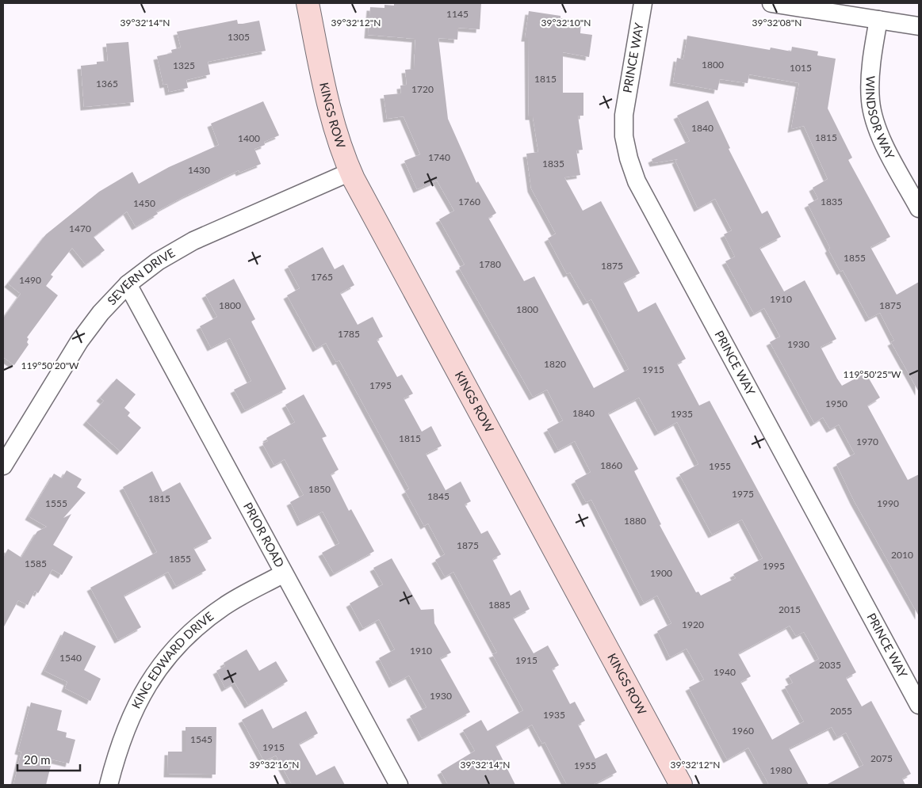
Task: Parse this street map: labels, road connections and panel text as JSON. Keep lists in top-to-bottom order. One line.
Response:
{"streets":{"main road":["KINGS ROW"],"street":["PRINCE WAY","WINDSOR WAY","SEVERN DRIVE","PRIOR ROAD","KING EDWARD DRIVE"]},"crossings":[["KINGS ROW","SEVERN DRIVE"],["SEVERN DRIVE","PRIOR ROAD"],["PRIOR ROAD","KING EDWARD DRIVE"]],"house_numbers":["1145","1305","1800","1325","1015","1815","1365","1720","1840","1815","1400","1740","1835","1430","1760","1835","1450","1470","1855","1780","1875","1765","1490","1910","1800","1875","1800","1785","1930","1820","1915","1795","1950","1840","1935","1815","1970","1860","1955","1850","1975","1845","1815","1555","1990","1880","1875","2010","1855","1585","1995","1900","1885","2015","1920","1910","1540","1915","2035","1940","1930","2055","1935","1960","1545","1915","2075","1955","1980"],"scale_bar":"20 m","coordinates":["39°32'14\"N","39°32'12\"N","39°32'10\"N","39°32'08\"N","119°50'20\"W","119°50'25\"W","39°32'16\"N"]}
